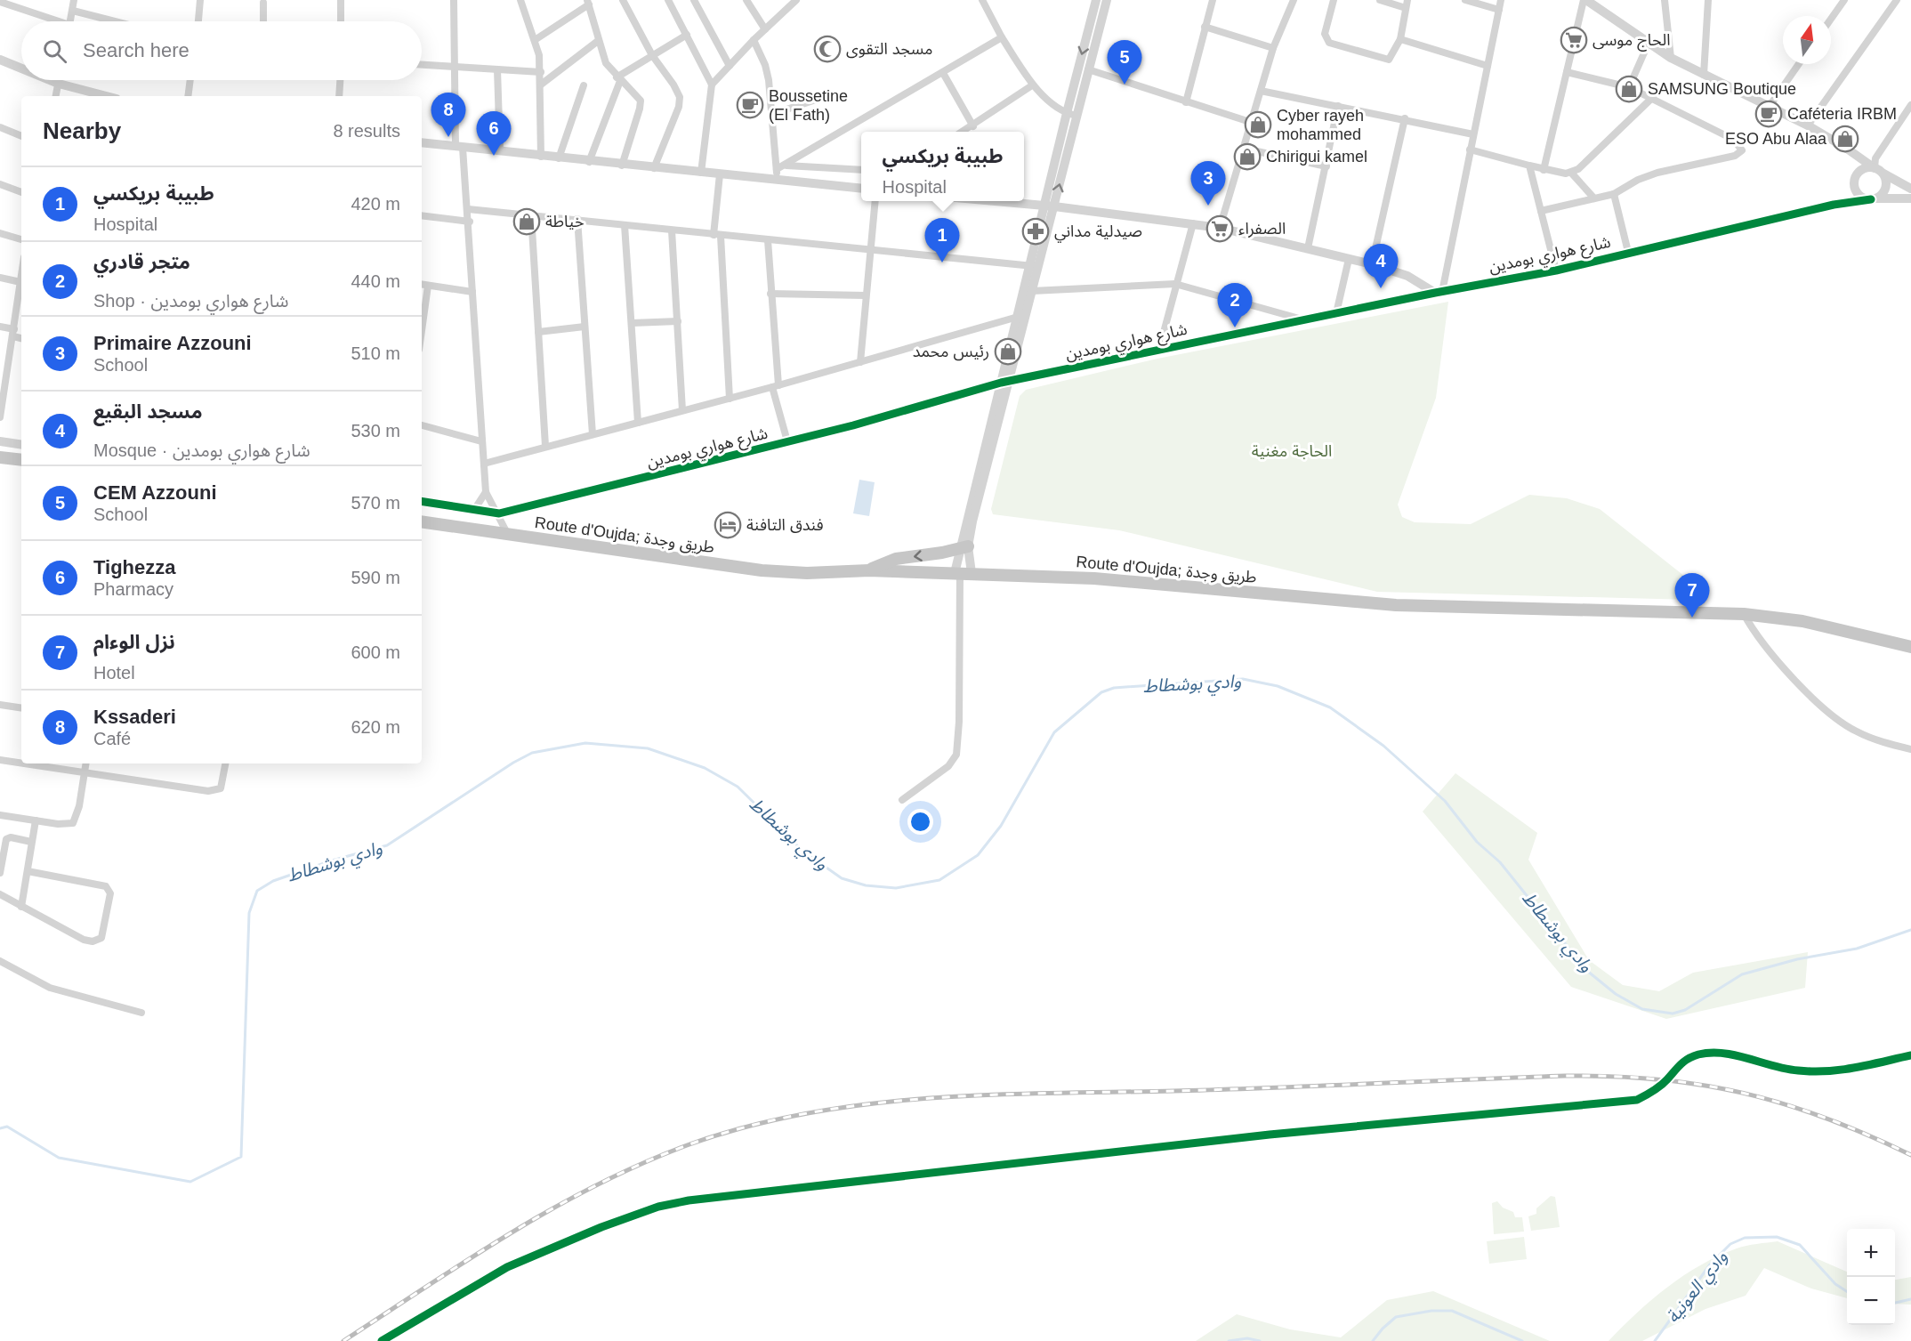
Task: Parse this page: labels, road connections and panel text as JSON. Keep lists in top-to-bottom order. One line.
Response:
{"streets":{"main road":["Route d'Oujda; طريق وجدة"],"street":["شارع هواري بومدين"]},"water":["وادي بوشطاط","وادي العونية"],"parks":["الحاجة مغنية"],"places":{"supermarket":["الحاج موسى","الصفراء"],"mosque":["مسجد التقوى"],"shop":["SAMSUNG Boutique","Cyber rayeh mohammed","ESO Abu Alaa","Chirigui kamel","خياطة","رئيس محمد"],"cafe":["Boussetine (El Fath)","Caféteria IRBM"],"pharmacy":["صيدلية مداني"],"hotel":["فندق التافنة"]},"north":"top","page":{"search":"Search here","pins":["5","8","6","3","1","4","2","7"],"heading":["Nearby","8 results"],"popup":["طبيبة بريكسي","Hospital"],"list":[{"mark":"1","name":"طبيبة بريكسي","note":"Hospital","value":"420 m"},{"mark":"2","name":"متجر قادري","note":"Shop · شارع هواري بومدين","value":"440 m"},{"mark":"3","name":"Primaire Azzouni","note":"School","value":"510 m"},{"mark":"4","name":"مسجد البقيع","note":"Mosque · شارع هواري بومدين","value":"530 m"},{"mark":"5","name":"CEM Azzouni","note":"School","value":"570 m"},{"mark":"6","name":"Tighezza","note":"Pharmacy","value":"590 m"},{"mark":"7","name":"نزل الوءام","note":"Hotel","value":"600 m"},{"mark":"8","name":"Kssaderi","note":"Café","value":"620 m"}],"map_buttons":["+","−"]}}
